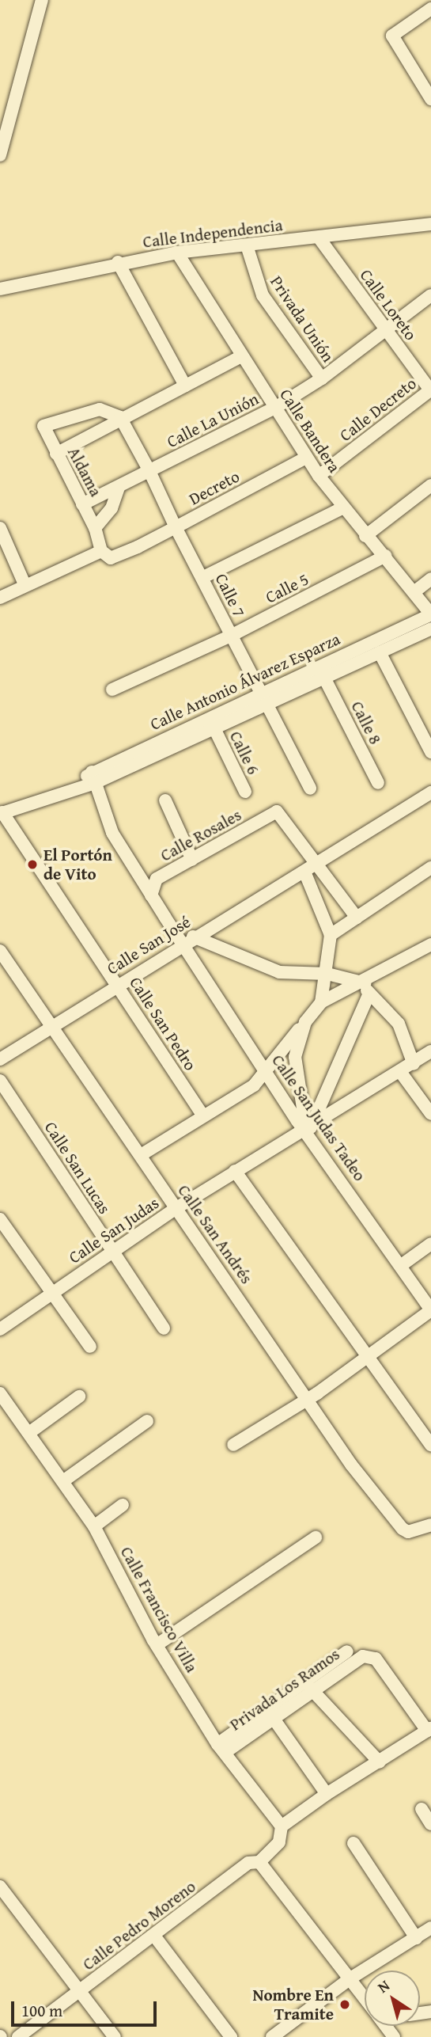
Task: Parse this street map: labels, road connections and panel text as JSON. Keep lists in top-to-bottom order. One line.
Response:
{"streets":{"street":["Calle Independencia","Calle Loreto","Privada Unión","Calle Decreto","Calle La Unión","Calle Bandera","Aldama","Decreto","Calle 5","Calle 7","Calle Antonio Álvarez Esparza","Calle 8","Calle 6","Calle Rosales","Calle San José","Calle San Pedro","Calle San Judas Tadeo","Calle San Lucas","Calle San Judas","Calle San Andrés","Calle Francisco Villa","Privada Los Ramos","Calle Pedro Moreno"]},"crossings":[["Calle Independencia","Calle Loreto"],["Calle Independencia","Privada Unión"],["Calle Independencia","Calle Bandera"],["Calle Loreto","Calle Decreto"],["Calle Loreto","Calle La Unión"],["Privada Unión","Calle La Unión"],["Calle Decreto","Calle Bandera"],["Calle La Unión","Calle Bandera"],["Calle La Unión","Aldama"],["Calle La Unión","Calle 7"],["Calle Bandera","Decreto"],["Calle Bandera","Calle 5"],["Calle Bandera","Calle Antonio Álvarez Esparza"],["Aldama","Decreto"],["Aldama","Calle 7"],["Decreto","Calle 7"],["Calle 5","Calle 7"],["Calle 7","Calle Antonio Álvarez Esparza"],["Calle Antonio Álvarez Esparza","Calle 8"],["Calle Antonio Álvarez Esparza","Calle 6"],["Calle Antonio Álvarez Esparza","Calle San Pedro"],["Calle Antonio Álvarez Esparza","Calle San Judas Tadeo"],["Calle Rosales","Calle San José"],["Calle Rosales","Calle San Judas Tadeo"],["Calle San José","Calle San Pedro"],["Calle San José","Calle San Judas Tadeo"],["Calle San José","Calle San Andrés"],["Calle San Judas Tadeo","Calle San Judas"],["Calle San Lucas","Calle San Judas"],["Calle San Judas","Calle San Andrés"],["Calle Francisco Villa","Privada Los Ramos"],["Calle Francisco Villa","Calle Pedro Moreno"]],"places":["El Portón de Vito","Nombre En Tramite"],"scale_bar":"100 m","north":"top left"}
